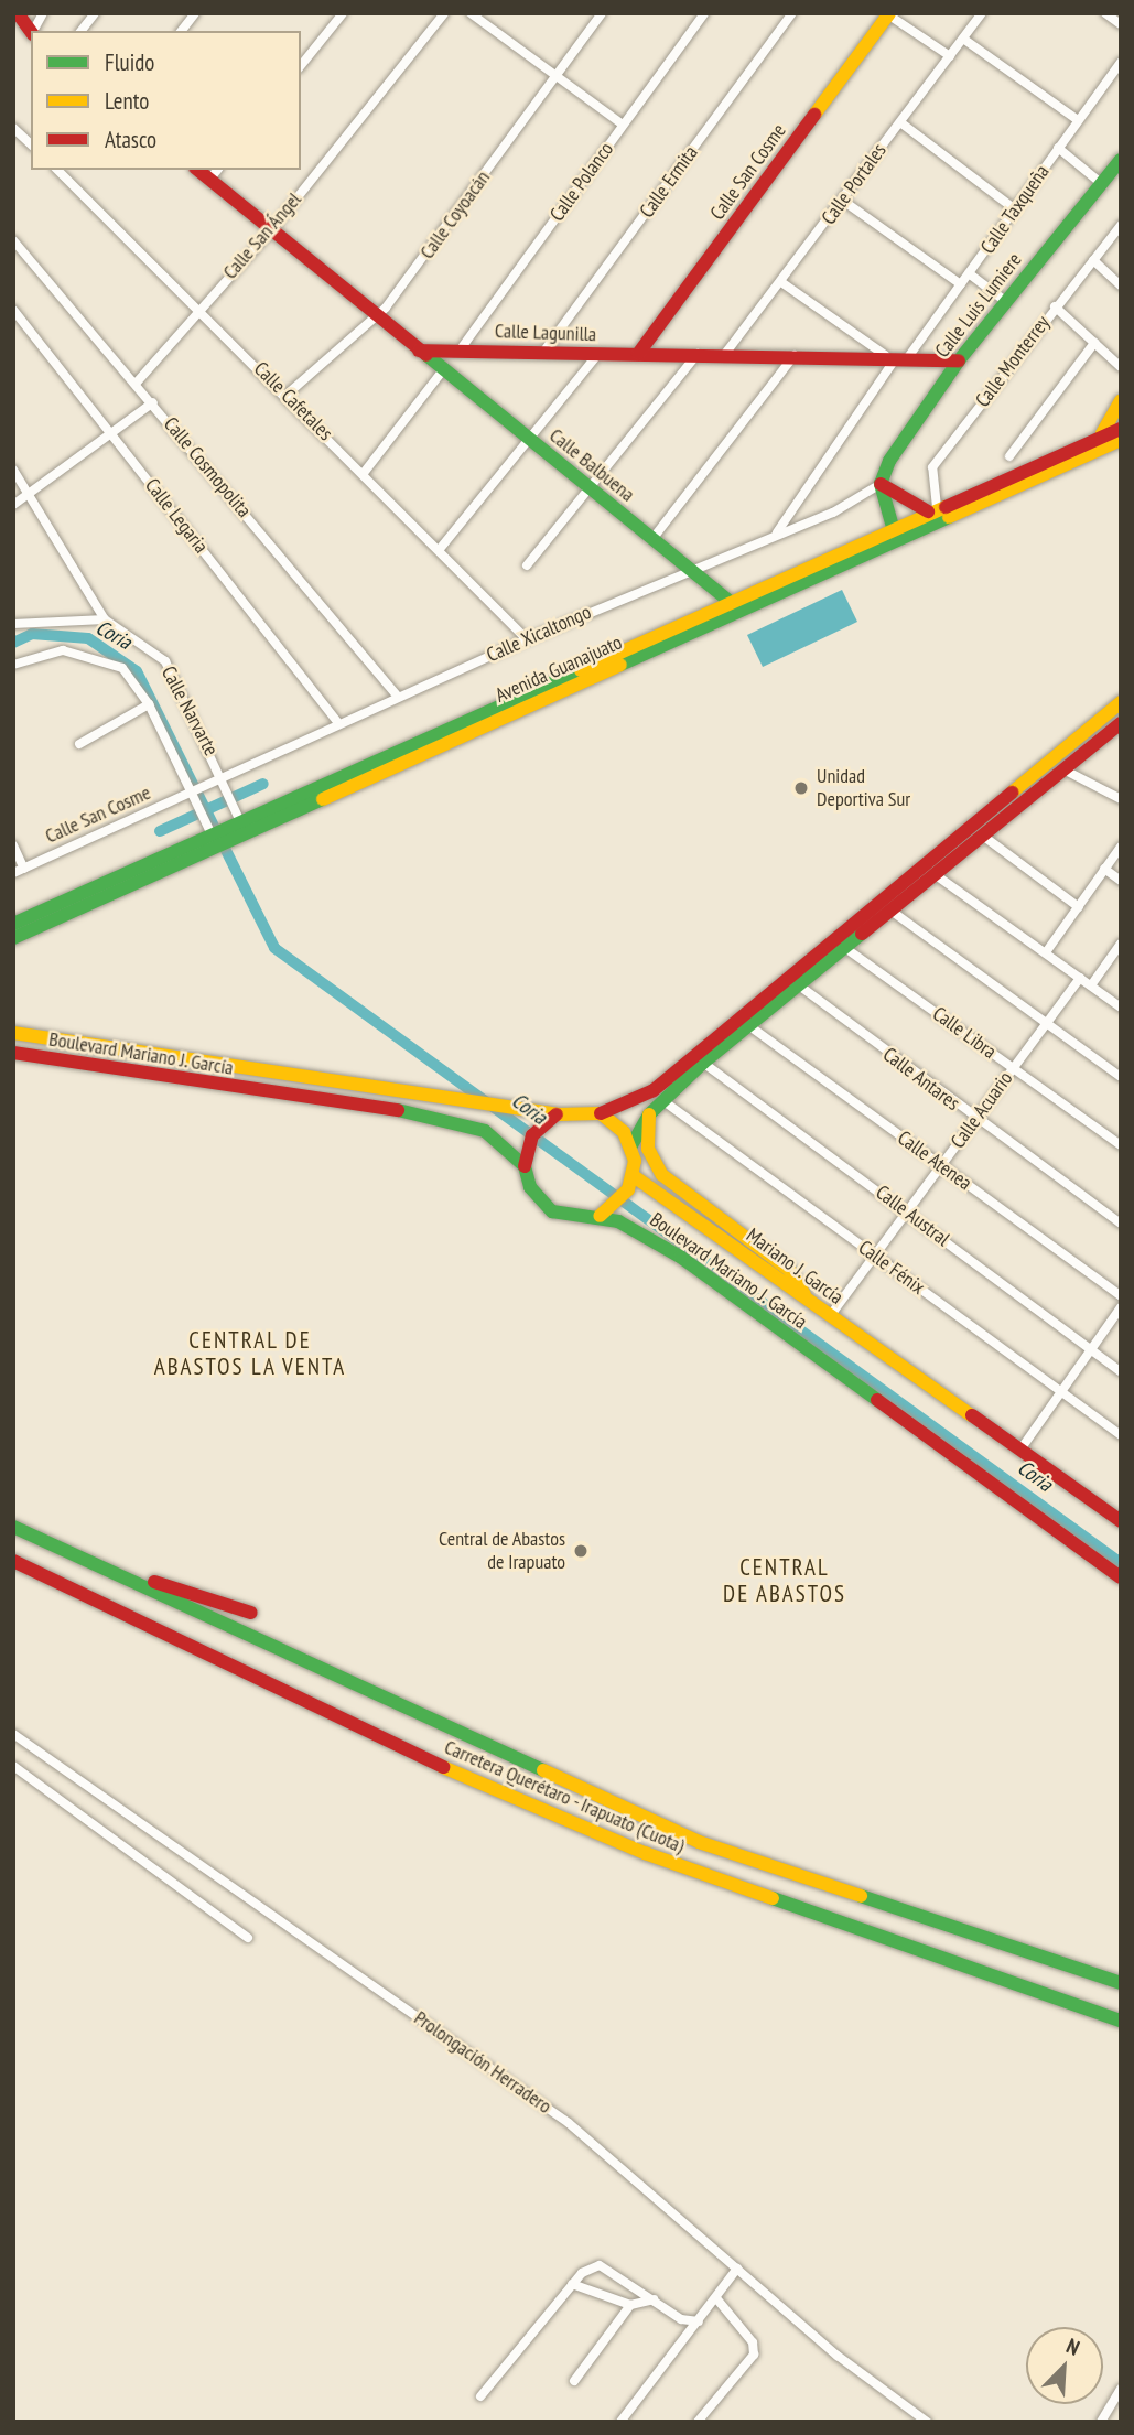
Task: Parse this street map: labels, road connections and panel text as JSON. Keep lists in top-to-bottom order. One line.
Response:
{"streets":{"main road":["Calle San Cosme","Calle Luis Lumiere","Calle Lagunilla","Calle Balbuena","Avenida Guanajuato","Boulevard Mariano J. García","Mariano J. García","Carretera Querétaro - Irapuato (Cuota)"],"street":["Calle Polanco","Calle Ermita","Calle Portales","Calle Taxqueña","Calle Coyoacán","Calle San Ángel","Calle Monterrey","Calle Cafetales","Calle Cosmopolita","Calle Legaria","Calle Xicaltongo","Calle Narvarte","Calle Libra","Calle Antares","Calle Acuario","Calle Atenea","Calle Austral","Calle Fénix","Prolongación Herradero"]},"crossings":[["Calle San Cosme","Calle Lagunilla"],["Calle San Cosme","Calle Xicaltongo"],["Calle San Cosme","Calle Narvarte"],["Calle Polanco","Calle Lagunilla"],["Calle Ermita","Calle Lagunilla"],["Calle Portales","Calle Lagunilla"],["Calle Taxqueña","Calle Lagunilla"],["Calle Taxqueña","Calle Xicaltongo"],["Calle Coyoacán","Calle Cafetales"],["Calle San Ángel","Calle Cafetales"],["Calle San Ángel","Calle Cosmopolita"],["Calle Luis Lumiere","Calle Lagunilla"],["Calle Luis Lumiere","Calle Xicaltongo"],["Calle Lagunilla","Calle Balbuena"],["Calle Monterrey","Avenida Guanajuato"],["Calle Cafetales","Calle Xicaltongo"],["Calle Balbuena","Calle Xicaltongo"],["Calle Balbuena","Avenida Guanajuato"],["Calle Cosmopolita","Calle Xicaltongo"],["Calle Legaria","Calle Xicaltongo"],["Calle Xicaltongo","Calle Narvarte"],["Avenida Guanajuato","Calle Narvarte"],["Calle Libra","Calle Acuario"],["Boulevard Mariano J. García","Mariano J. García"],["Calle Antares","Calle Acuario"],["Calle Acuario","Calle Atenea"],["Calle Acuario","Calle Austral"],["Calle Acuario","Mariano J. García"],["Calle Acuario","Calle Fénix"]],"districts":["CENTRAL DE ABASTOS LA VENTA","CENTRAL DE ABASTOS"],"water":["Coria"],"places":["Unidad Deportiva Sur","Central de Abastos de Irapuato"],"legend":["Fluido","Lento","Atasco"],"north":"top right"}
